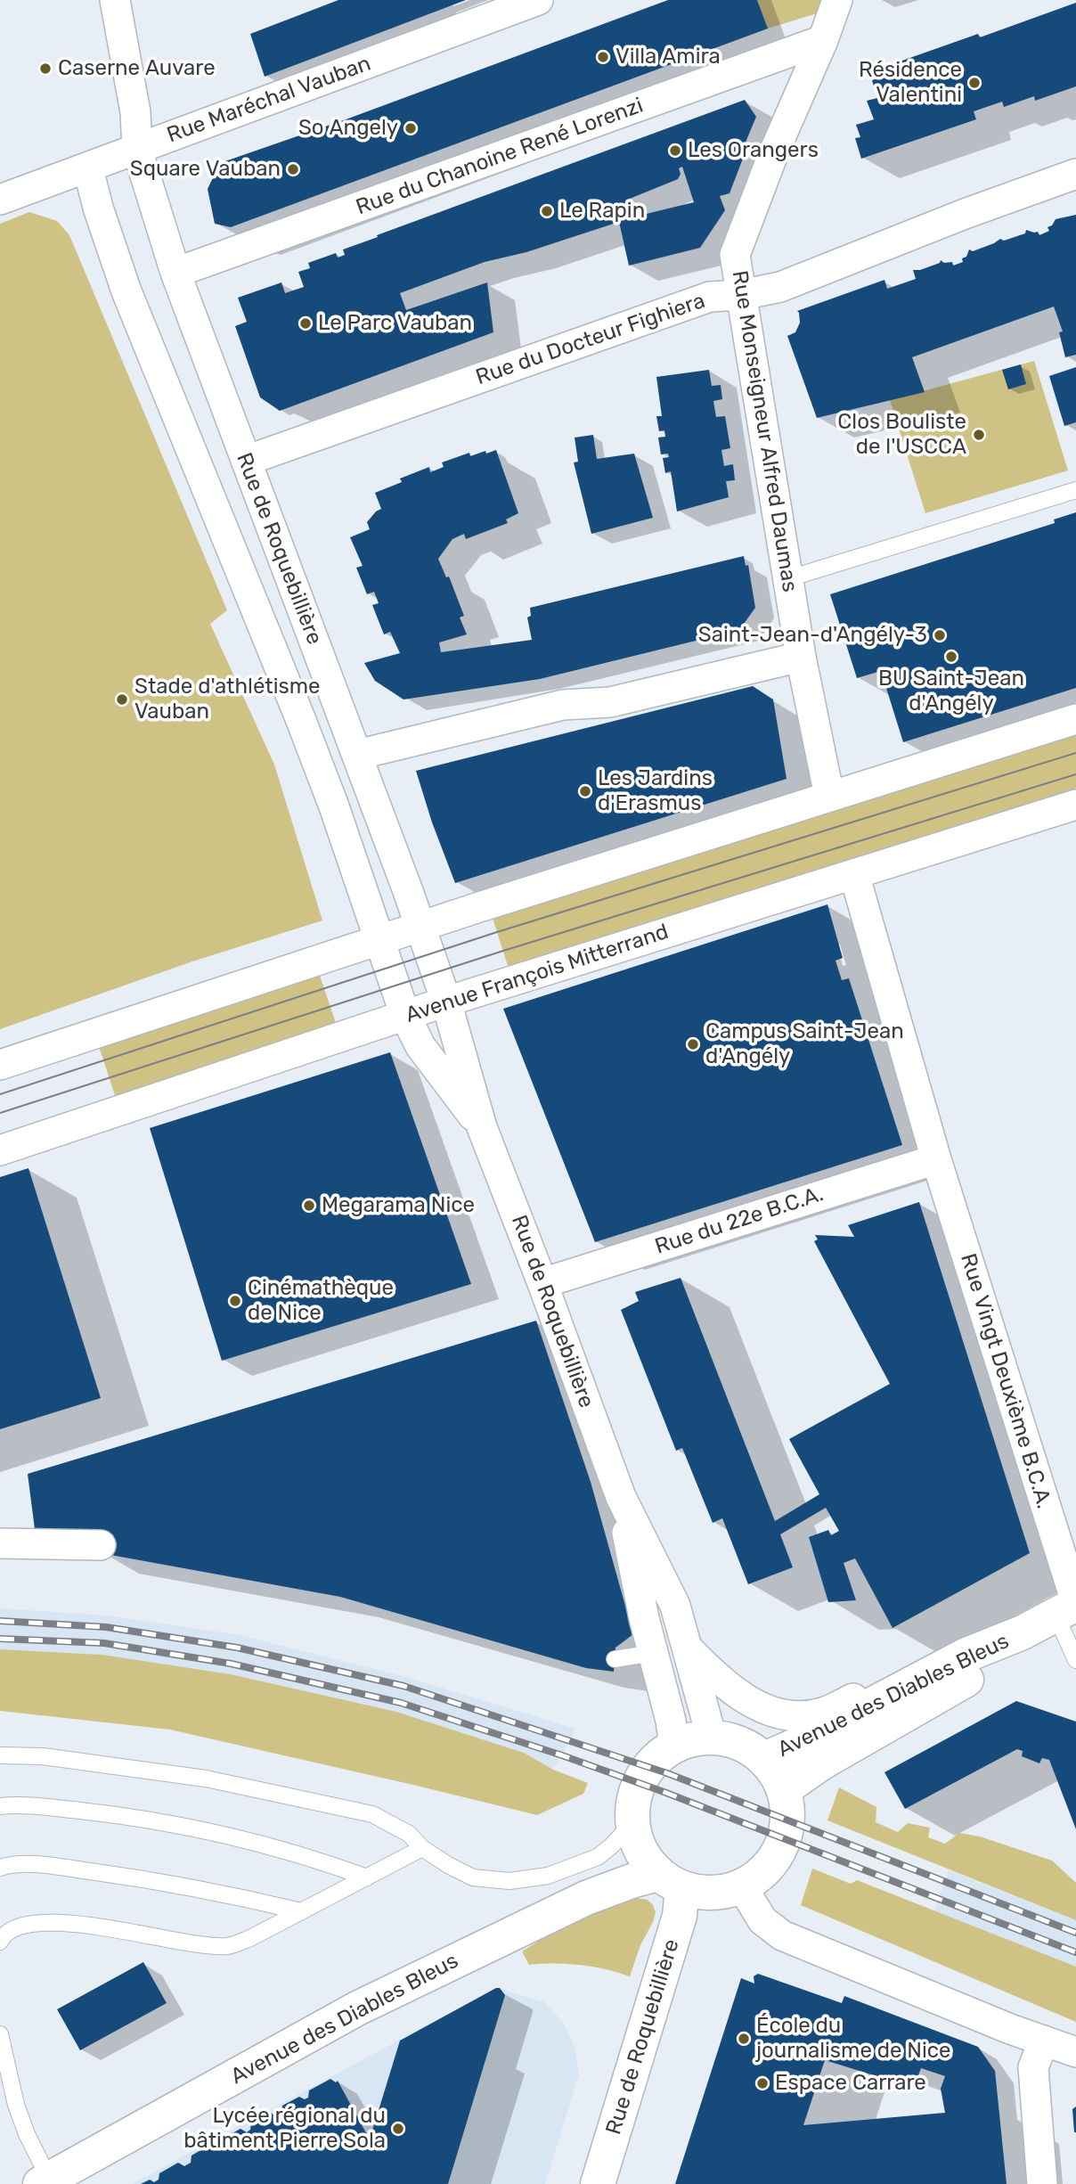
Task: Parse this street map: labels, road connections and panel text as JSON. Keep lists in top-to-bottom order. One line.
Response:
{"streets":{"street":["Rue Maréchal Vauban","Rue du Chanoine René Lorenzi","Rue du Docteur Fighiera","Rue Monseigneur Alfred Daumas","Rue de Roquebillière","Avenue François Mitterrand","Rue du 22e B.C.A.","Rue Vingt Deuxième B.C.A.","Avenue des Diables Bleus"]},"crossings":[["Rue Maréchal Vauban","Rue de Roquebillière"],["Rue du Chanoine René Lorenzi","Rue Monseigneur Alfred Daumas"],["Rue du Chanoine René Lorenzi","Rue de Roquebillière"],["Rue du Docteur Fighiera","Rue Monseigneur Alfred Daumas"],["Rue du Docteur Fighiera","Rue de Roquebillière"],["Rue de Roquebillière","Avenue François Mitterrand"],["Rue de Roquebillière","Rue du 22e B.C.A."],["Rue de Roquebillière","Avenue des Diables Bleus"],["Avenue François Mitterrand","Rue Vingt Deuxième B.C.A."],["Rue du 22e B.C.A.","Rue Vingt Deuxième B.C.A."],["Rue Vingt Deuxième B.C.A.","Avenue des Diables Bleus"]],"places":["Villa Amira","Caserne Auvare","Résidence Valentini","So Angely","Les Orangers","Square Vauban","Le Rapin","Le Parc Vauban","Clos Bouliste de l'USCCA","Saint-Jean-d'Angély-3","BU Saint-Jean d'Angély","Stade d'athlétisme Vauban","Les Jardins d'Erasmus","Campus Saint-Jean d'Angély","Megarama Nice","Cinémathèque de Nice","École du journalisme de Nice","Espace Carrare","Lycée régional du bâtiment Pierre Sola"]}
